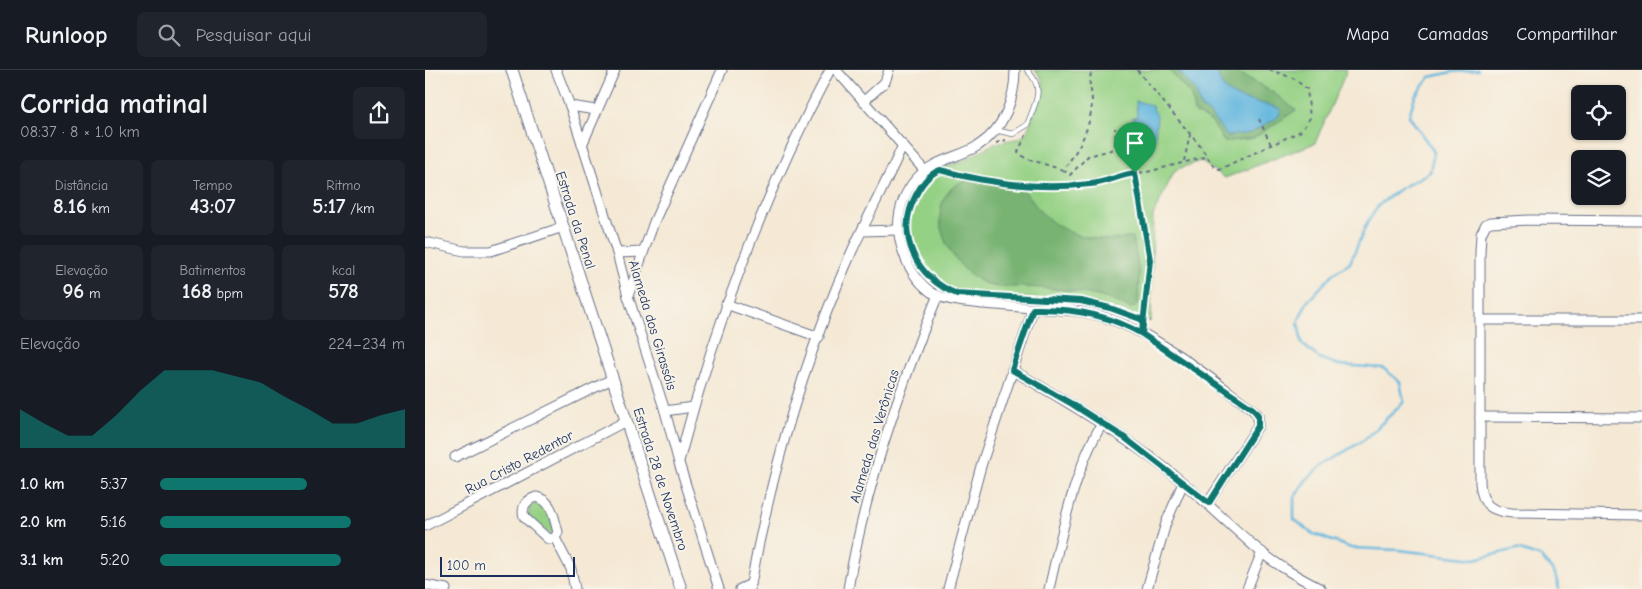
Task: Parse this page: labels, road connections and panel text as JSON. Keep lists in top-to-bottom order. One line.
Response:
{"streets":{"street":["Estrada da Penal","Alameda dos Girassóis","Alameda das Verônicas","Rua Cristo Redentor","Estrada 28 de Novembro"]},"crossings":[["Estrada da Penal","Estrada 28 de Novembro"],["Rua Cristo Redentor","Estrada 28 de Novembro"]],"scale_bar":"100 m","page":{"header":"Runloop","search":"Pesquisar aqui","nav":["Mapa","Camadas","Compartilhar"],"heading":["Corrida matinal","08:37 · 8 × 1.0 km"],"stats":[["Distância","8.16 km"],["Tempo","43:07"],["Ritmo","5:17 /km"],["Elevação","96 m"],["Batimentos","168 bpm"],["kcal","578"]],"chart":["Elevação","224–234 m"],"list":[{"name":"1.0 km","note":"5:37"},{"name":"2.0 km","note":"5:16"},{"name":"3.1 km","note":"5:20"}],"scale":"100 m"}}
